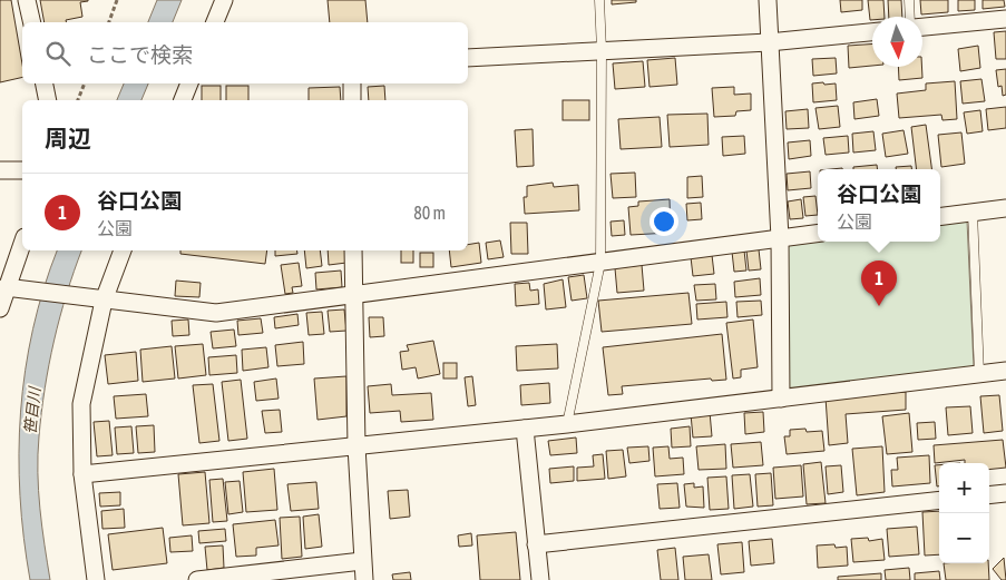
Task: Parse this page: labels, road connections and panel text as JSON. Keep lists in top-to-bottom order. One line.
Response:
{"water":["笹目川"],"north":"bottom","page":{"search":"ここで検索","heading":"周辺","popup":["谷口公園","公園"],"list":[{"mark":"1","name":"谷口公園","note":"公園","value":"80 m"}],"pins":"1","map_buttons":["+","−"]}}
